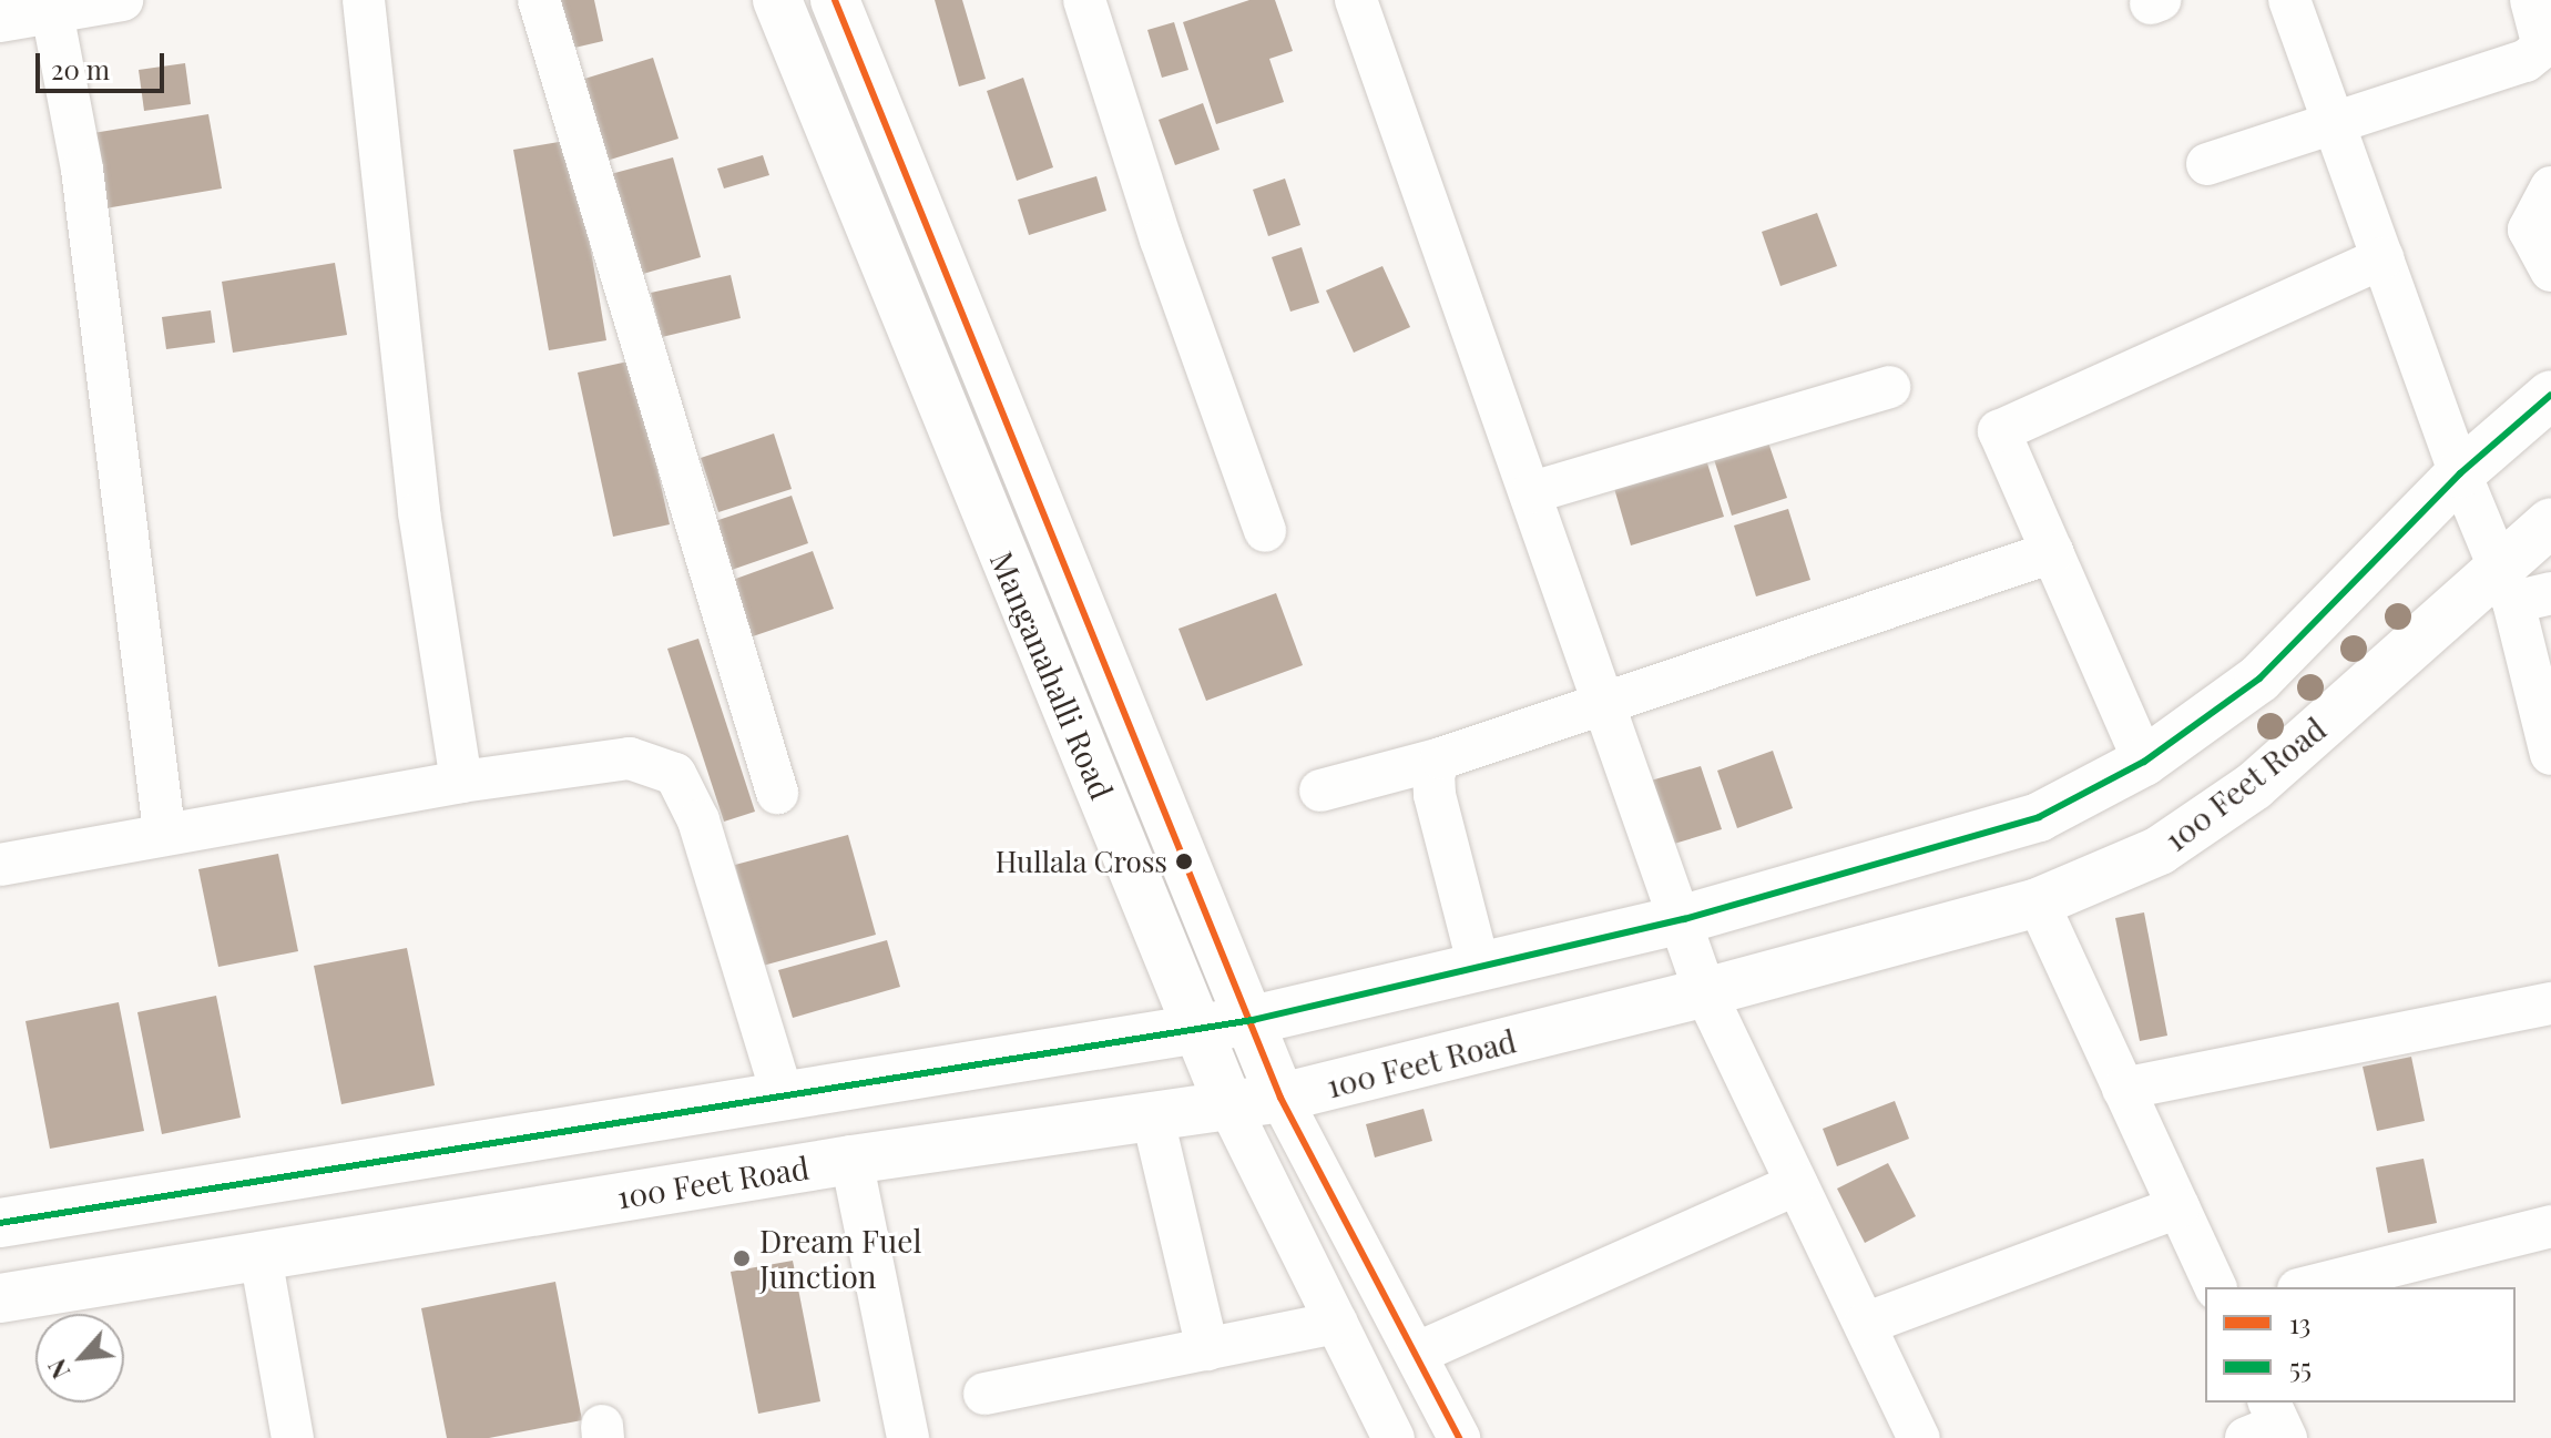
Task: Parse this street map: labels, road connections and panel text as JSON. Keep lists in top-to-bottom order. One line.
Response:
{"streets":{"main road":["Manganahalli Road","100 Feet Road"]},"crossings":[["Manganahalli Road","100 Feet Road"]],"places":["Hullala Cross","Dream Fuel Junction"],"lines":["transit line 13","transit line 55"],"legend":["13","55"],"scale_bar":"20 m","north":"bottom left"}
